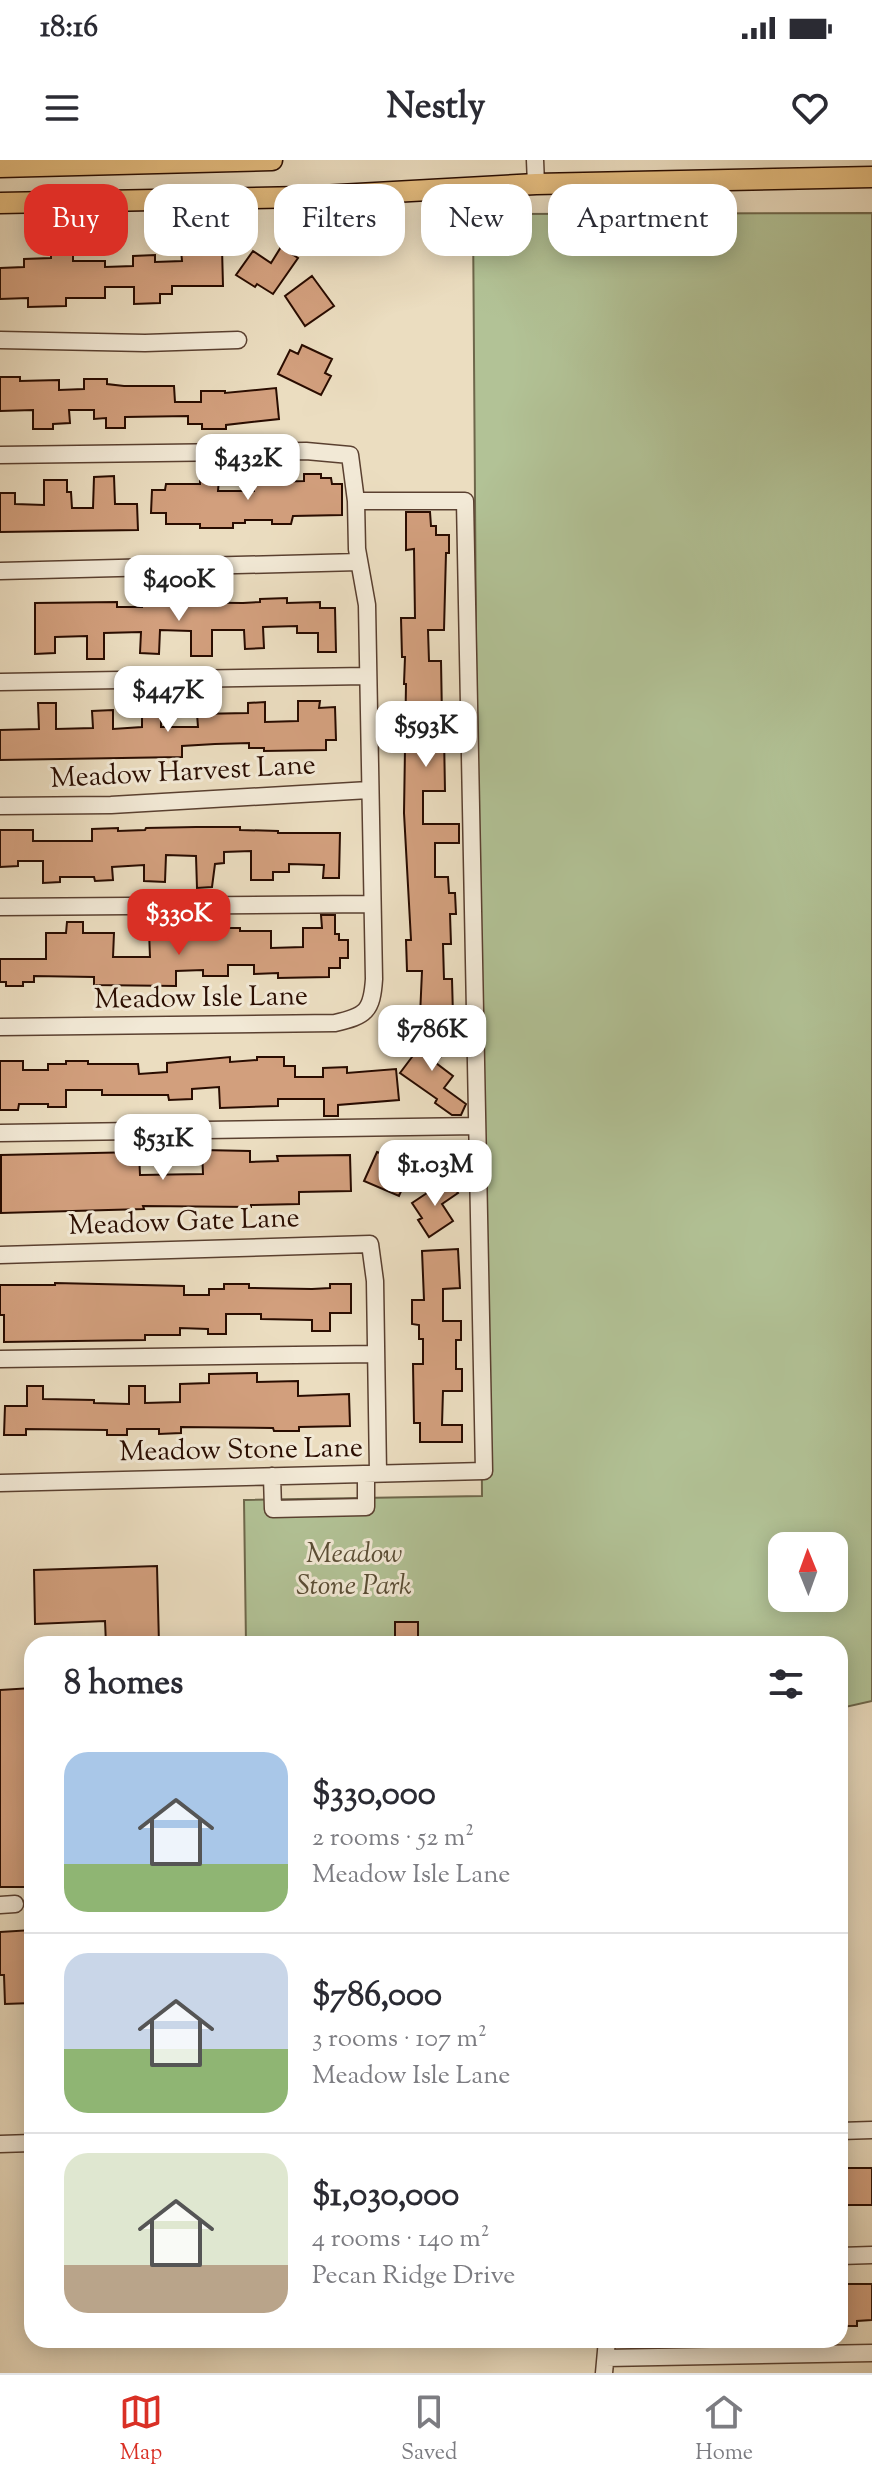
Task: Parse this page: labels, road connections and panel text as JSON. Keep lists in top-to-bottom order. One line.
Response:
{"streets":{"street":["Meadow Harvest Lane","Meadow Isle Lane","Meadow Gate Lane","Meadow Stone Lane"]},"parks":["Meadow Stone Park"],"north":"top","page":{"status":"18:16","header":"Nestly","chip":["Buy","Rent","Filters","New","Apartment"],"price":["$432K","$400K","$447K","$593K","$330K","$786K","$531K","$1.03M"],"heading":"8 homes","list":[{"name":"$330,000","note":"2 rooms · 52 m² · Meadow Isle Lane"},{"name":"$786,000","note":"3 rooms · 107 m² · Meadow Isle Lane"},{"name":"$1,030,000","note":"4 rooms · 140 m² · Pecan Ridge Drive"}],"tabs":["Map","Saved","Home"]}}
